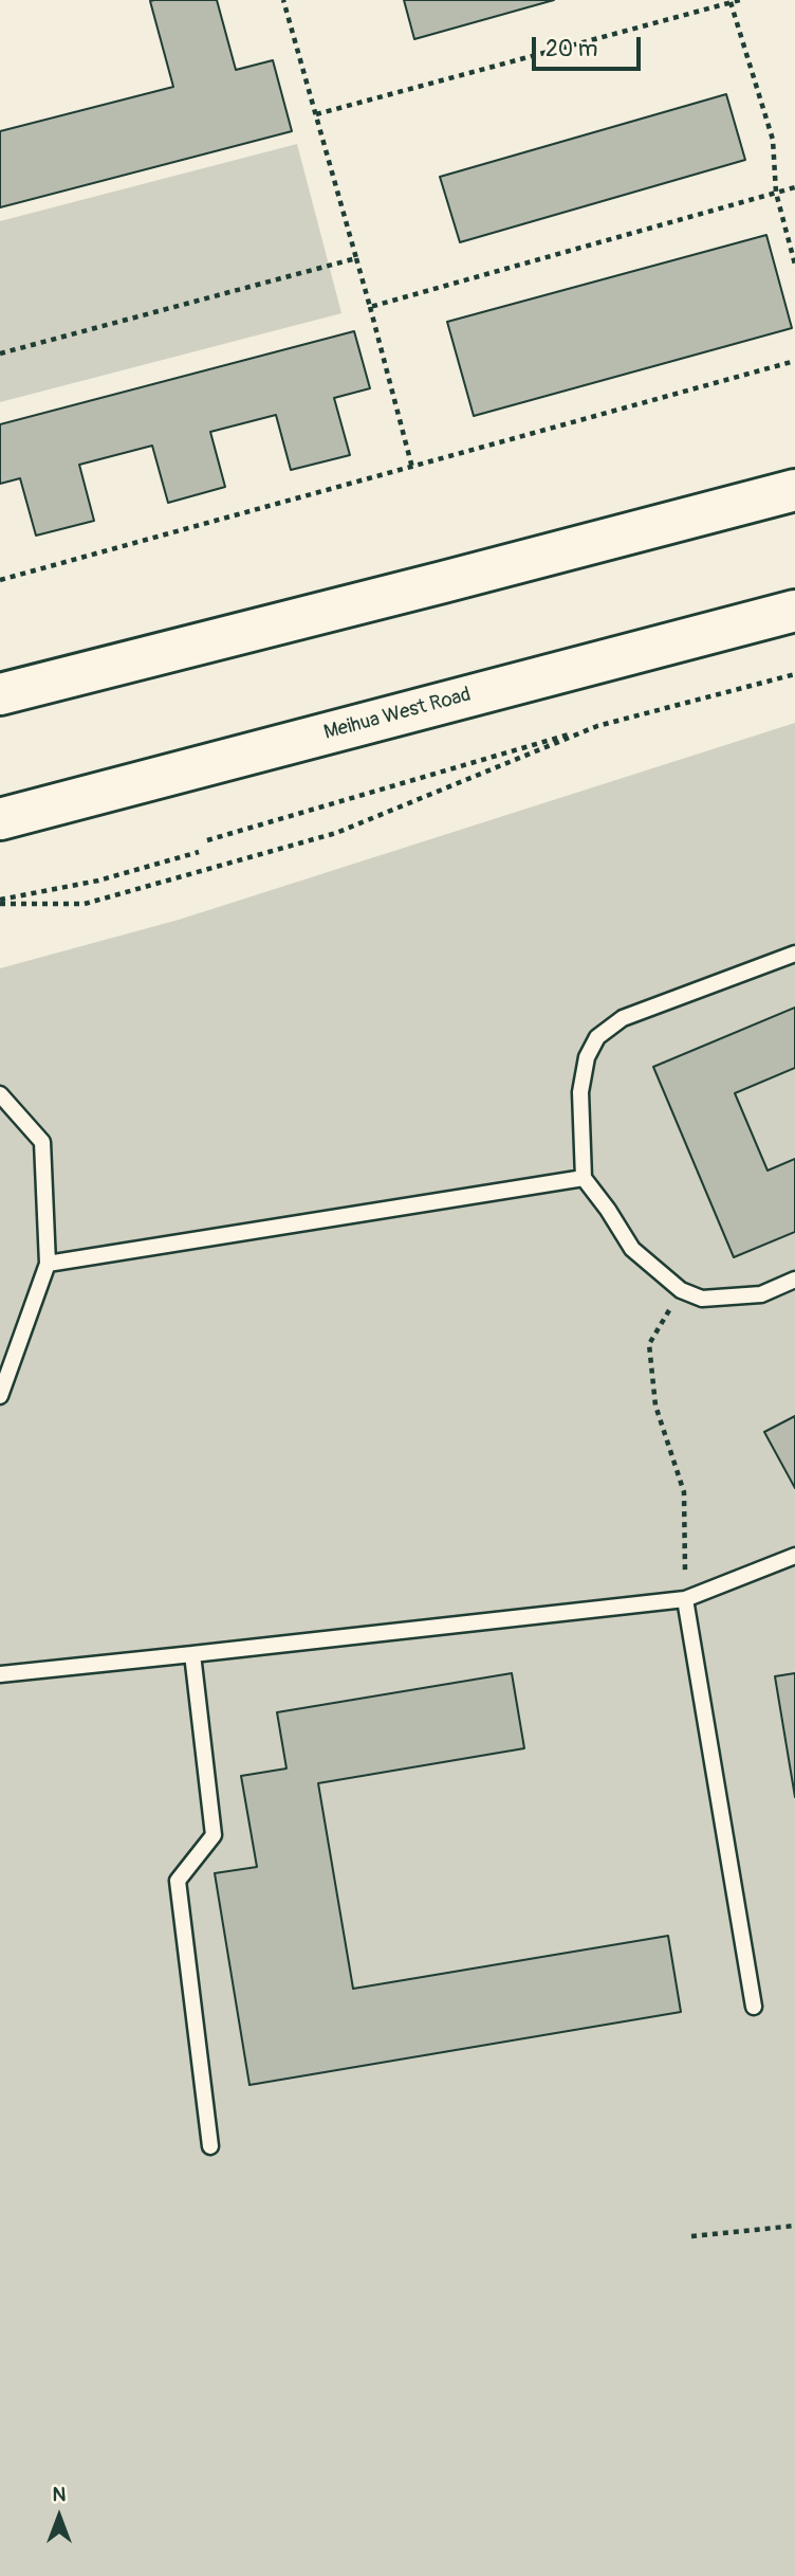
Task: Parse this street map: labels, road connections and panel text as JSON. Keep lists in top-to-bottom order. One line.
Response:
{"streets":{"main road":["Meihua West Road"]},"scale_bar":"20 m","north":"top"}
